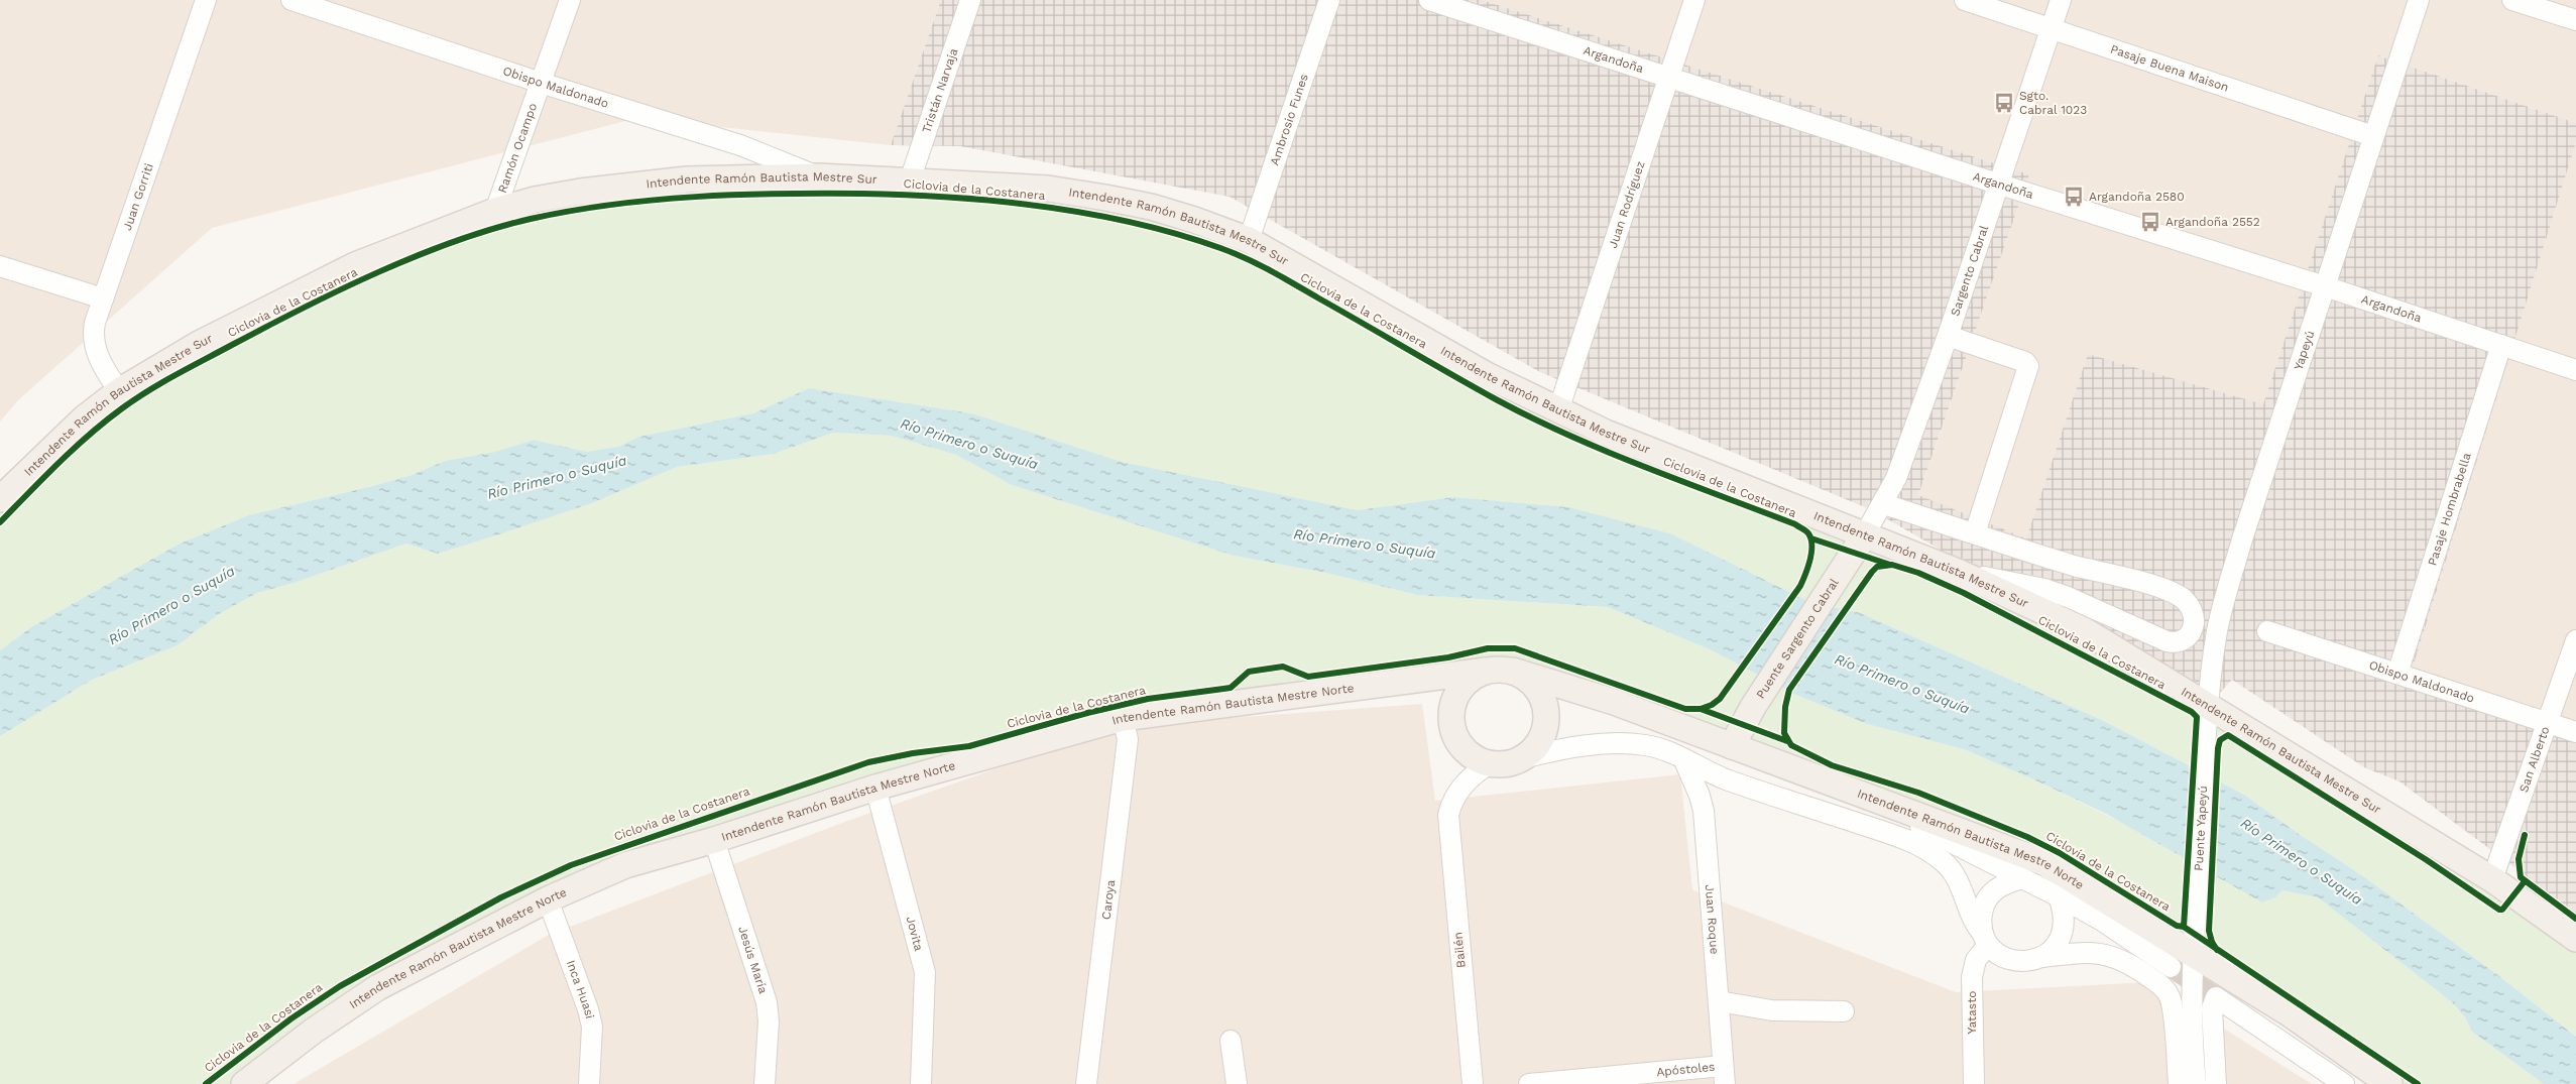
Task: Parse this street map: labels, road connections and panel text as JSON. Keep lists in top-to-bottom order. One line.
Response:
{"streets":{"main road":["Intendente Ramón Bautista Mestre Sur","Puente Sargento Cabral","Intendente Ramón Bautista Mestre Norte"],"street":["Argandoña","Pasaje Buena Maison","Obispo Maldonado","Tristán Narvaja","Ambrosio Funes","Ramón Ocampo","Juan Gorriti","Juan Rodríguez","Sargento Cabral","Yapeyú","Pasaje Hombrabella","San Alberto","Puente Yapeyú","Caroya","Juan Roque","Jovita","Bailén","Jesús María","Inca Huasi","Yatasto","Apóstoles"],"cycle path":["Ciclovia de la Costanera"]},"crossings":[["Argandoña","Juan Rodríguez"],["Argandoña","Sargento Cabral"],["Argandoña","Yapeyú"],["Argandoña","Pasaje Hombrabella"],["Pasaje Buena Maison","Sargento Cabral"],["Pasaje Buena Maison","Yapeyú"],["Obispo Maldonado","Ramón Ocampo"],["Obispo Maldonado","Intendente Ramón Bautista Mestre Sur"],["Obispo Maldonado","Pasaje Hombrabella"],["Obispo Maldonado","San Alberto"],["Tristán Narvaja","Intendente Ramón Bautista Mestre Sur"],["Ambrosio Funes","Intendente Ramón Bautista Mestre Sur"],["Ramón Ocampo","Intendente Ramón Bautista Mestre Sur"],["Intendente Ramón Bautista Mestre Sur","Juan Gorriti"],["Intendente Ramón Bautista Mestre Sur","Juan Rodríguez"],["Intendente Ramón Bautista Mestre Sur","Sargento Cabral"],["Intendente Ramón Bautista Mestre Sur","Yapeyú"],["Intendente Ramón Bautista Mestre Sur","Puente Sargento Cabral"],["Intendente Ramón Bautista Mestre Sur","San Alberto"],["Intendente Ramón Bautista Mestre Sur","Puente Yapeyú"],["Sargento Cabral","Puente Sargento Cabral"],["Yapeyú","Puente Yapeyú"],["Puente Sargento Cabral","Intendente Ramón Bautista Mestre Norte"],["Intendente Ramón Bautista Mestre Norte","Puente Yapeyú"],["Intendente Ramón Bautista Mestre Norte","Caroya"],["Intendente Ramón Bautista Mestre Norte","Jovita"],["Intendente Ramón Bautista Mestre Norte","Bailén"],["Intendente Ramón Bautista Mestre Norte","Jesús María"],["Intendente Ramón Bautista Mestre Norte","Inca Huasi"],["Juan Roque","Apóstoles"]],"water":["Río Primero o Suquía"],"places":{"bus stop":["Sgto. Cabral 1023","Argandoña 2580","Argandoña 2552"]}}
